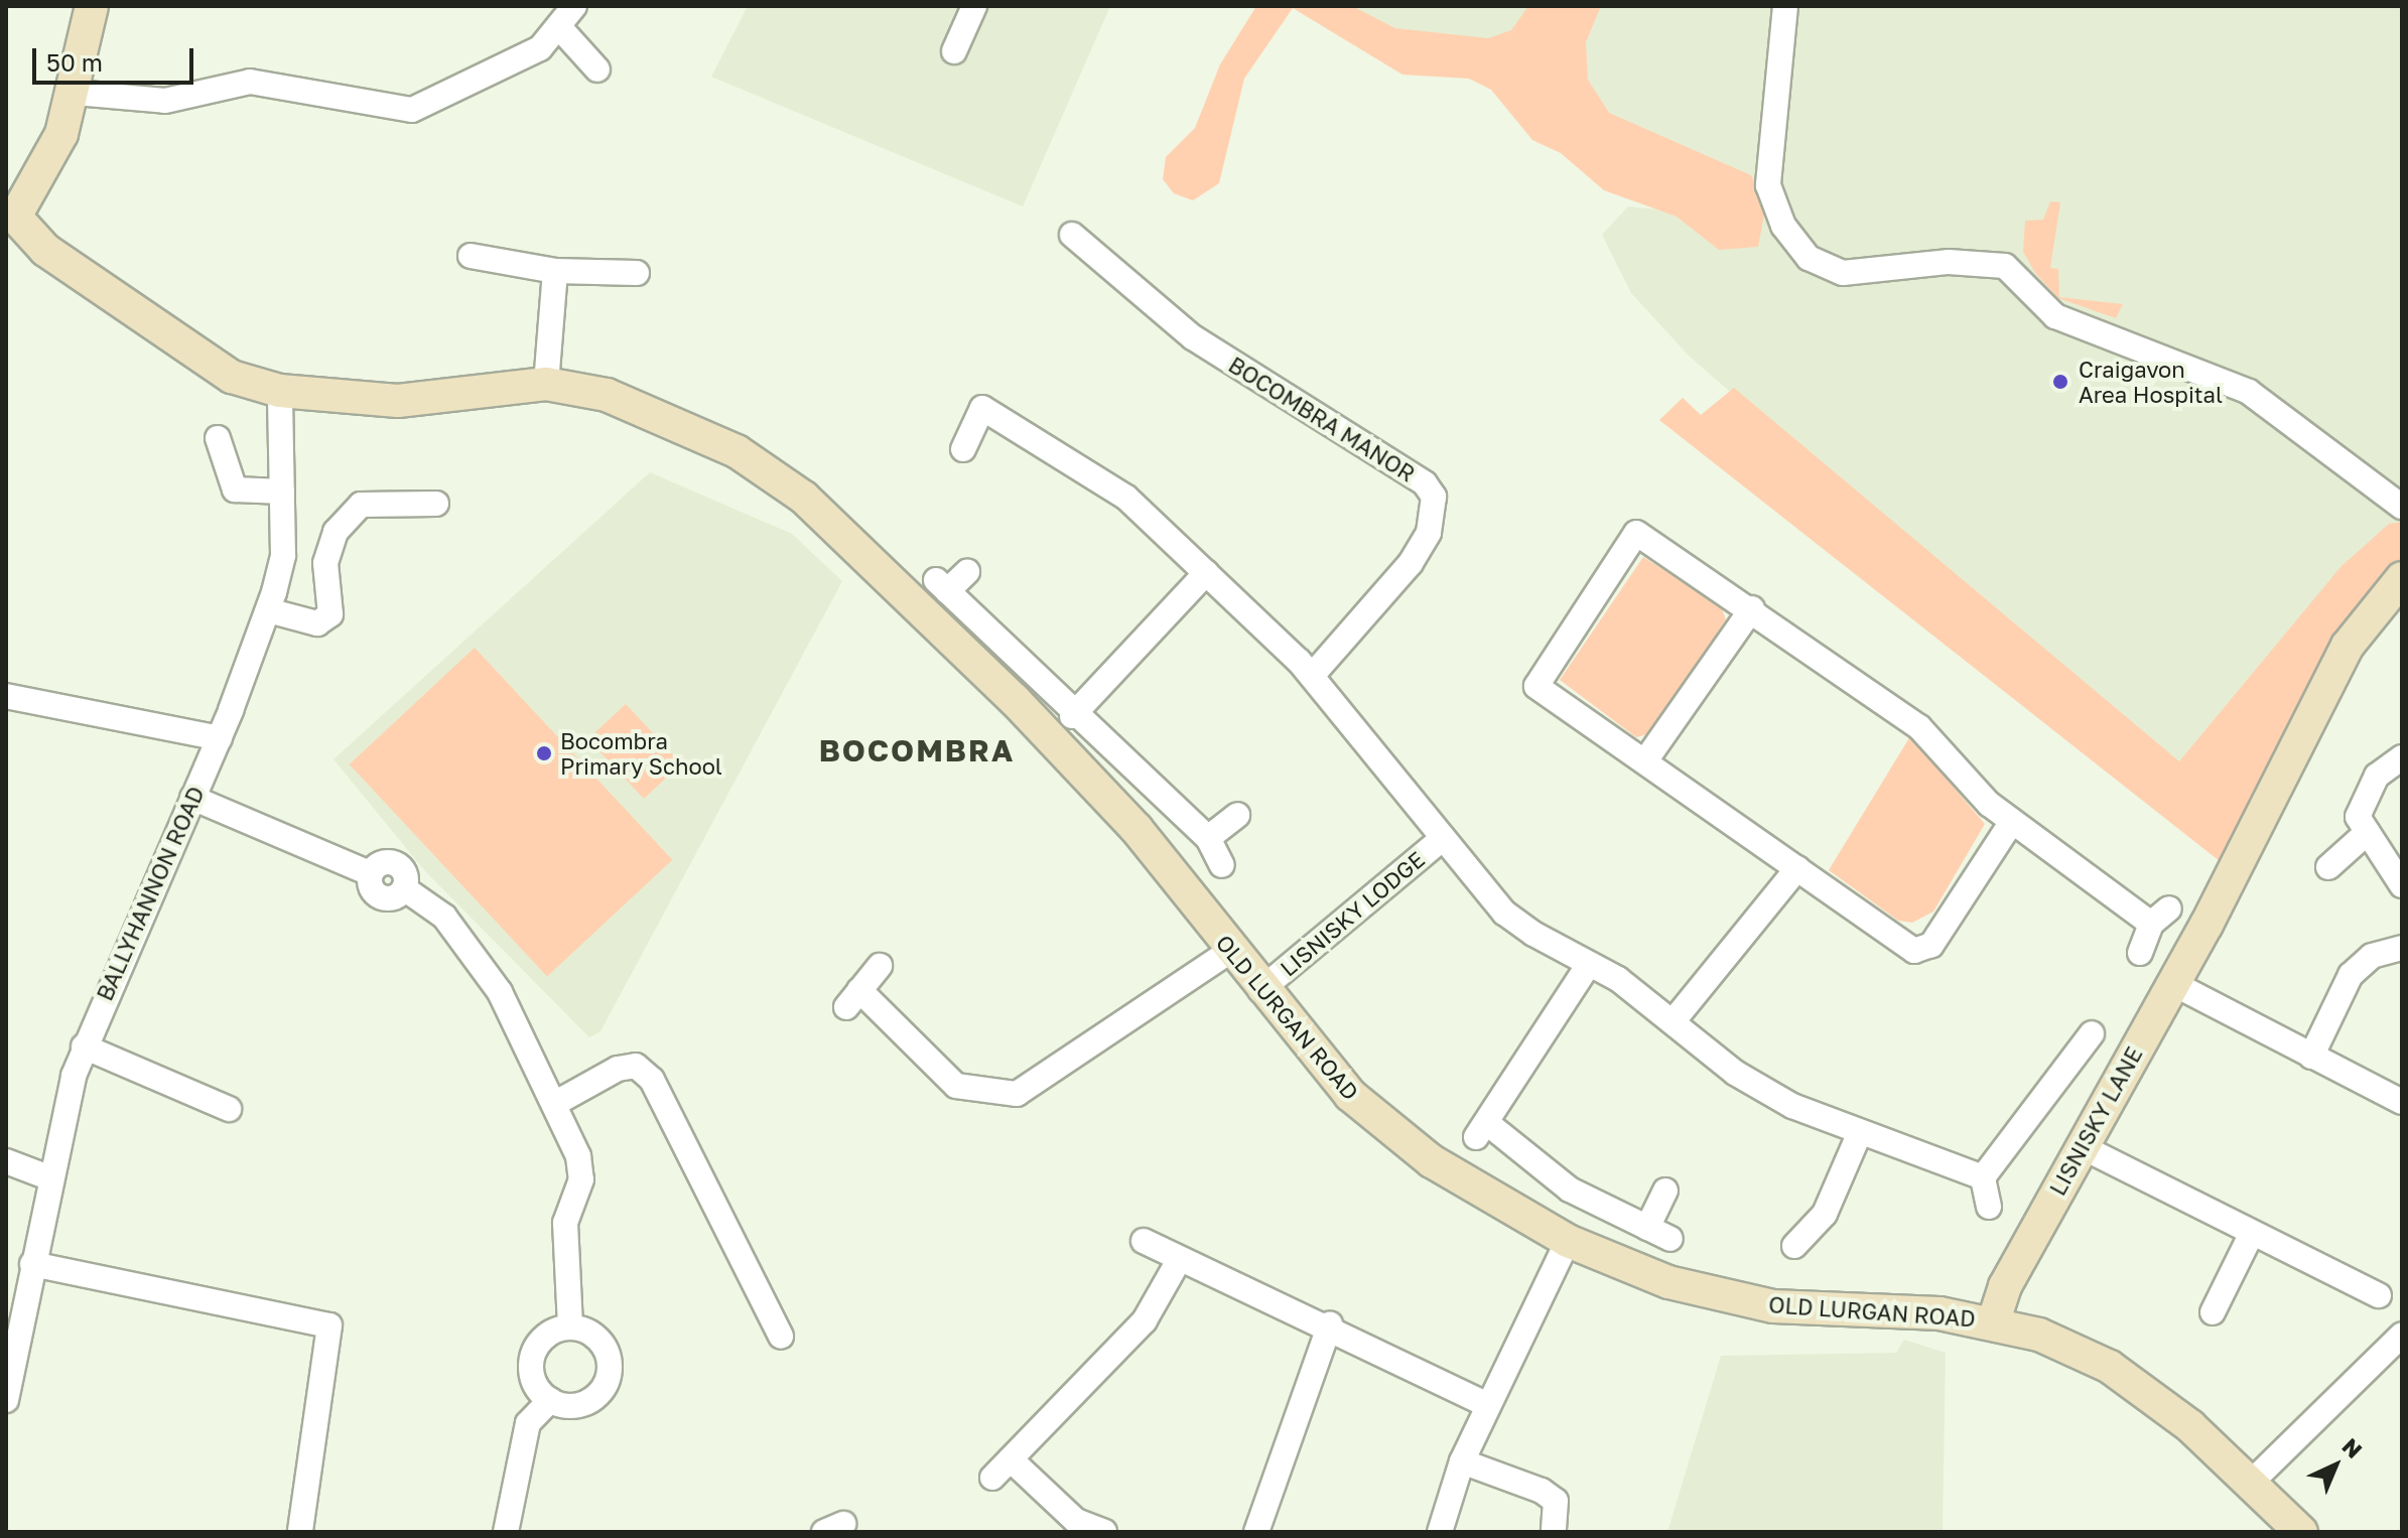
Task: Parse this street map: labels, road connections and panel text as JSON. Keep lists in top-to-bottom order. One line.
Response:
{"streets":{"street":["BOCOMBRA MANOR","BALLYHANNON ROAD","LISNISKY LODGE","OLD LURGAN ROAD","LISNISKY LANE"]},"crossings":[["BALLYHANNON ROAD","OLD LURGAN ROAD"],["LISNISKY LODGE","OLD LURGAN ROAD"],["OLD LURGAN ROAD","LISNISKY LANE"]],"districts":["BOCOMBRA"],"places":["Craigavon Area Hospital","Bocombra Primary School"],"scale_bar":"50 m","north":"top right"}
